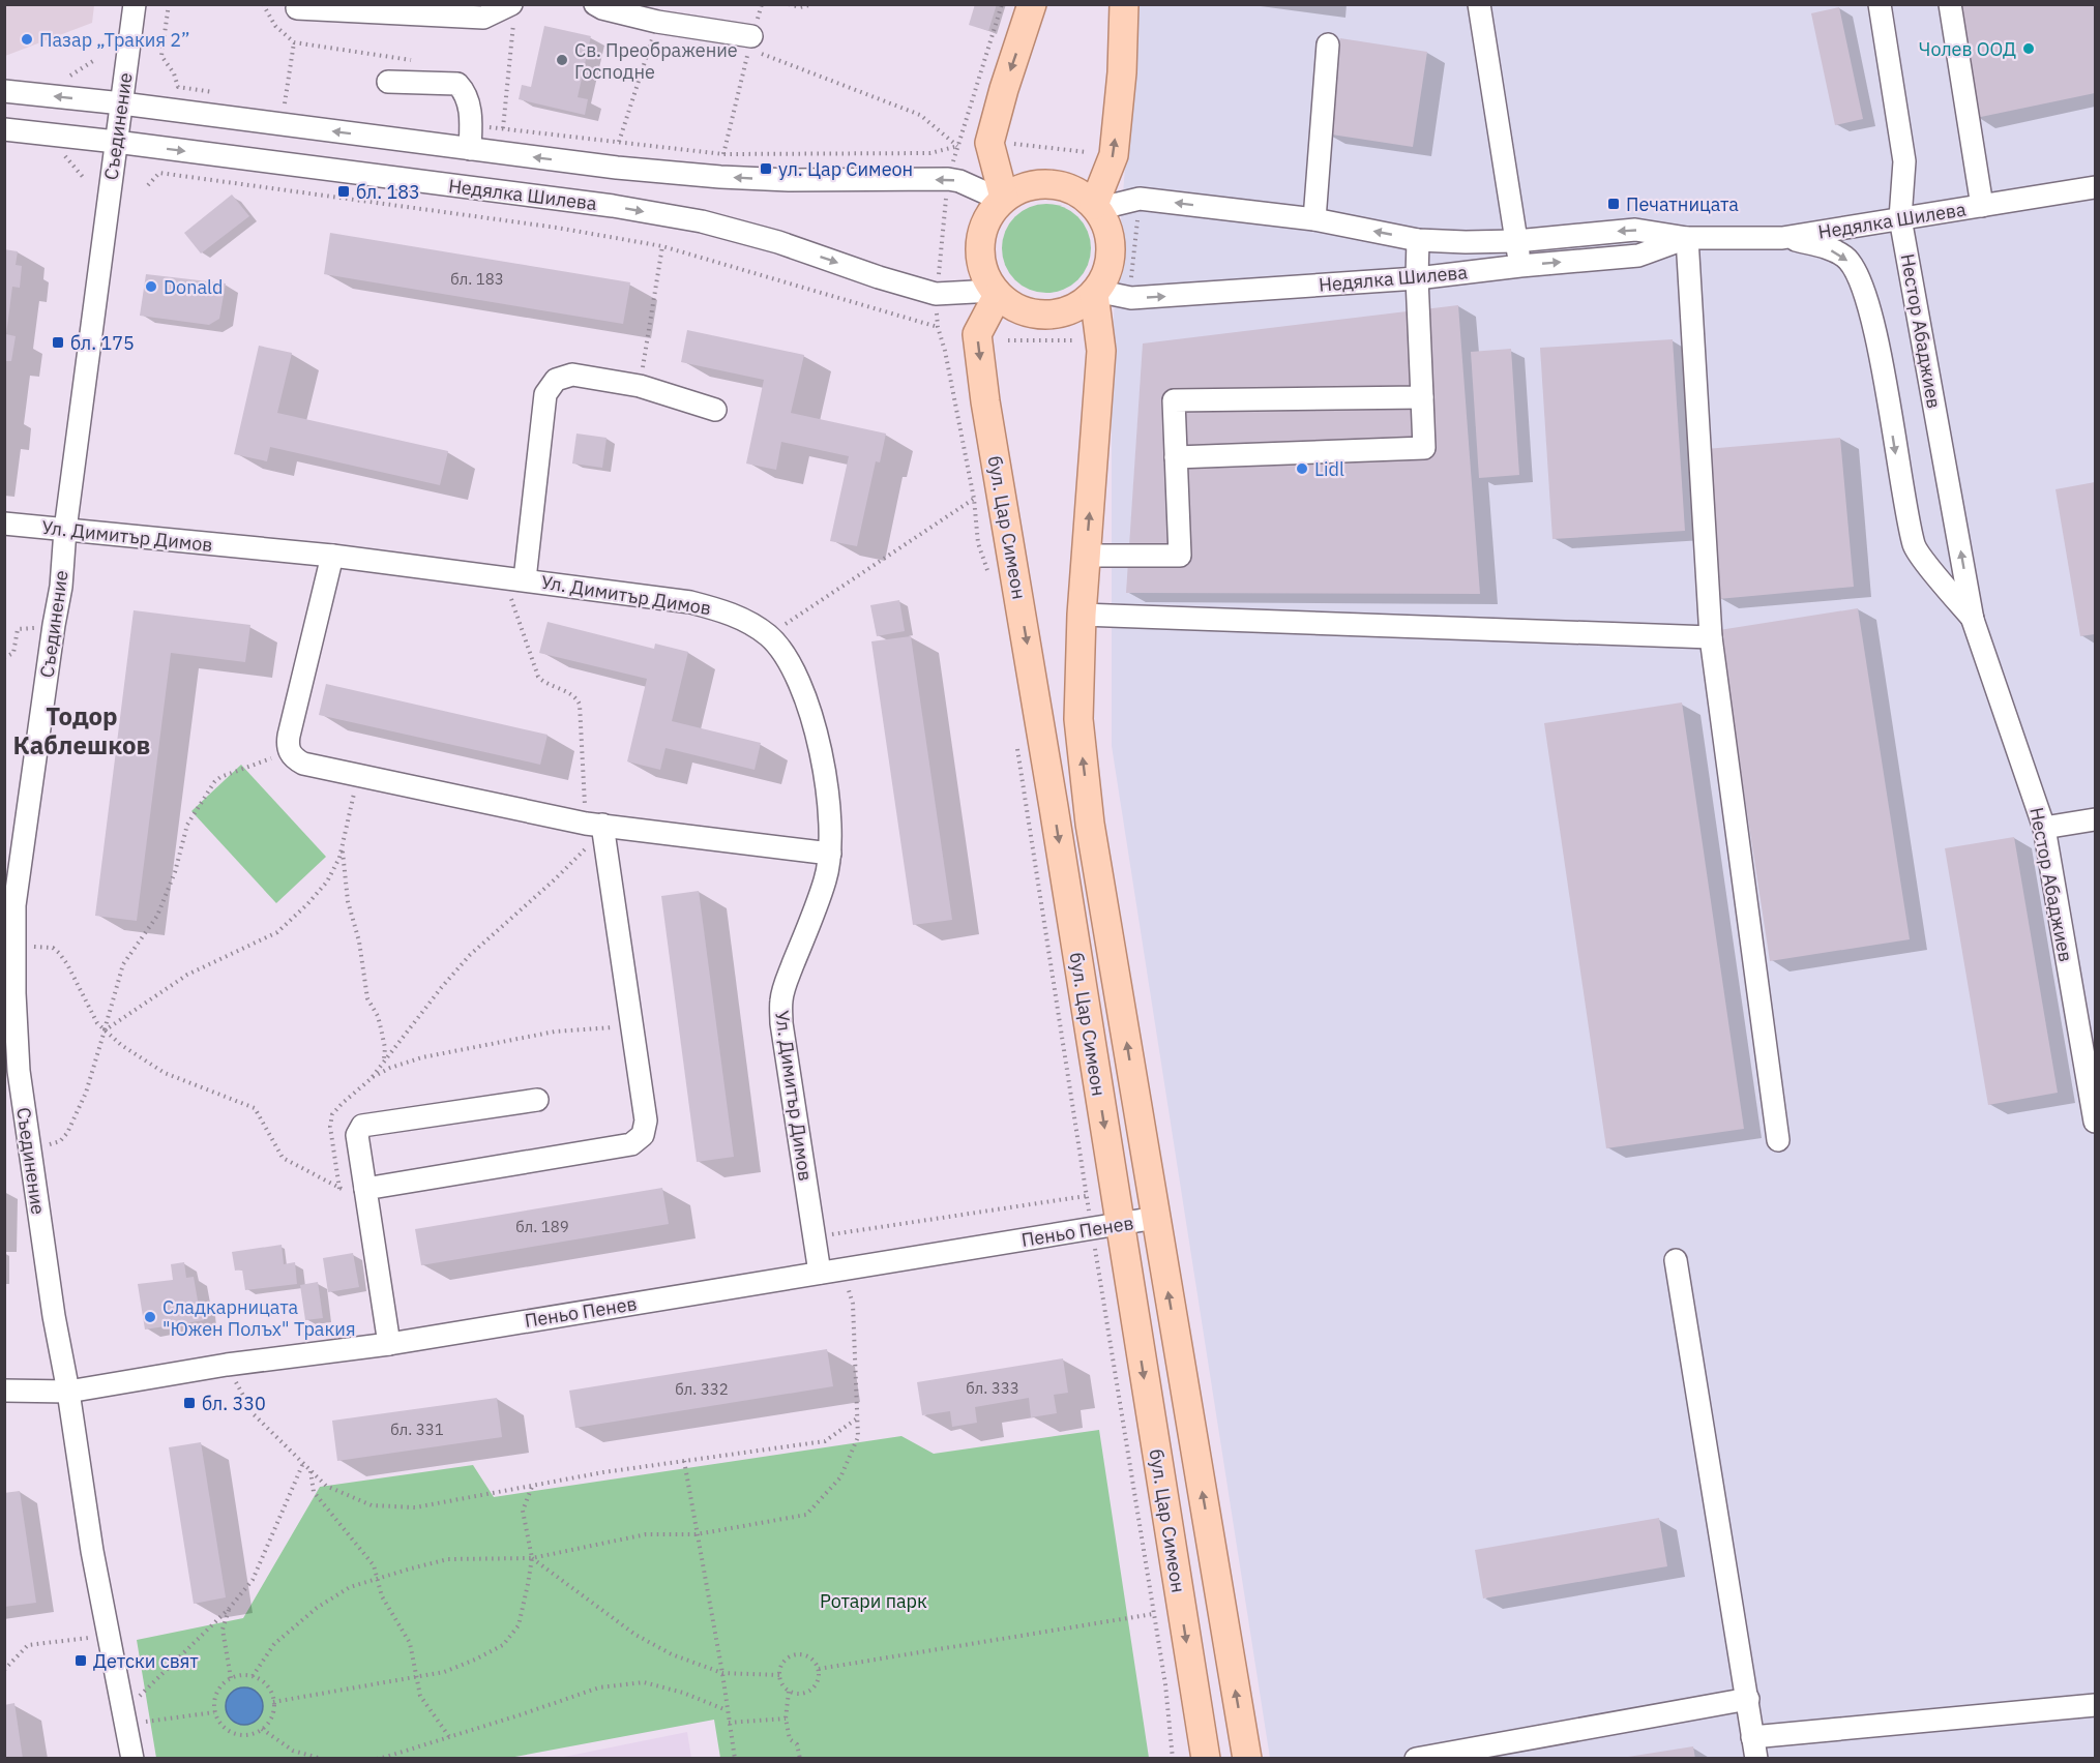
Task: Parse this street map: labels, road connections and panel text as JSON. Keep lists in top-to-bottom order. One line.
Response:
{"streets":{"main road":["бул. Цар Симеон"],"street":["Съединение","Недялка Шилева","Нестор Абаджиев","Ул. Димитър Димов","Пеньо Пенев"]},"crossings":[["Съединение","Недялка Шилева"],["Съединение","Ул. Димитър Димов"],["Съединение","Пеньо Пенев"],["Недялка Шилева","Нестор Абаджиев"],["Недялка Шилева","бул. Цар Симеон"],["бул. Цар Симеон","Пеньо Пенев"],["Ул. Димитър Димов","Пеньо Пенев"]],"districts":["Тодор Каблешков"],"parks":["Ротари парк"],"places":{"other":["Пазар „Тракия 2”","Чолев ООД","Св. Преображение Господне","Donald","Lidl","Сладкарницата \"Южен Полъх\" Тракия"],"transit":["ул. Цар Симеон","бл. 183","Печатницата","бл. 175","бл. 330","Детски свят"]},"house_numbers":["бл. 183","бл. 189","бл. 333","бл. 332","бл. 331"]}
